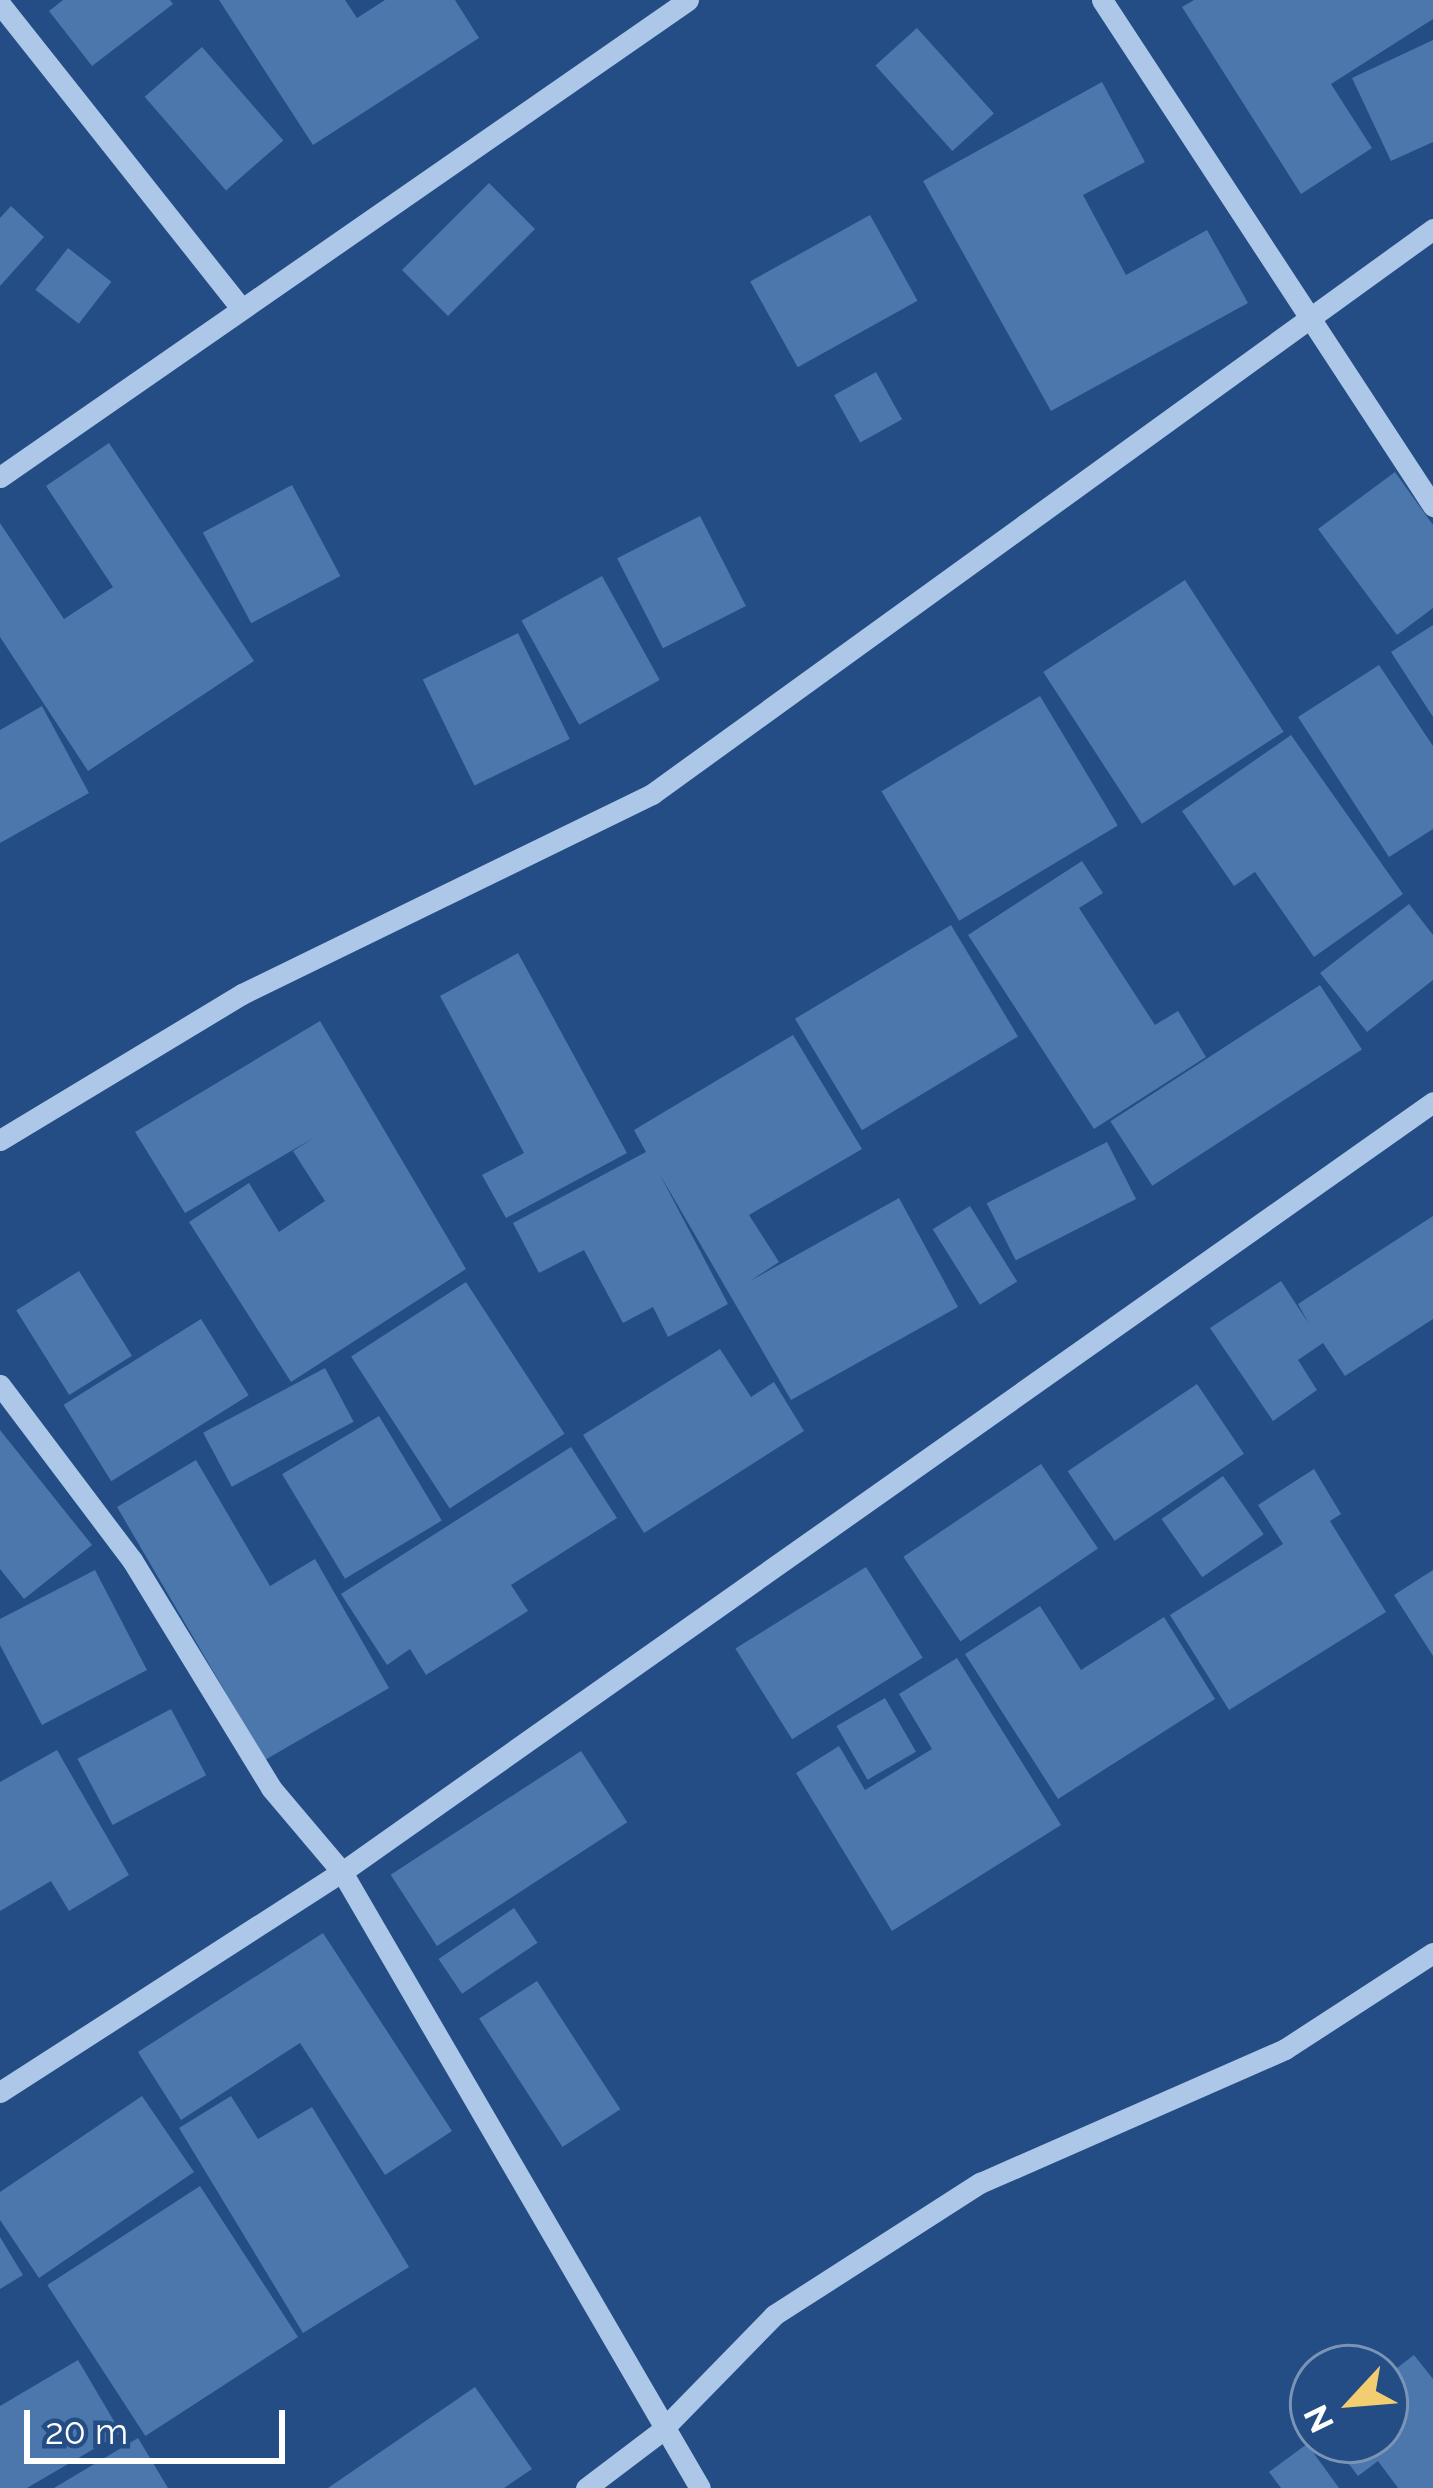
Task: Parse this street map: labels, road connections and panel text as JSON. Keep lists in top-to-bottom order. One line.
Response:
{"scale_bar":"20 m","north":"bottom left"}
